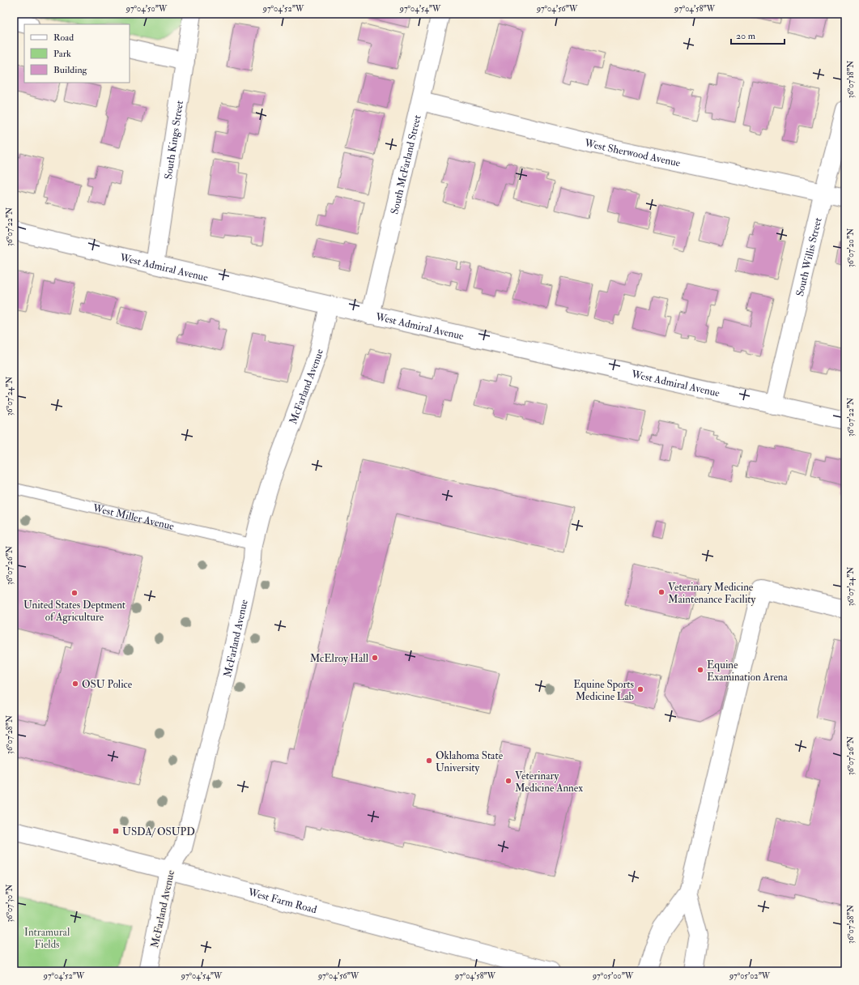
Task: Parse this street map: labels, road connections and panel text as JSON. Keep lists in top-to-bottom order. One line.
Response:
{"streets":{"street":["South Kings Street","West Sherwood Avenue","South McFarland Street","South Willis Street","West Admiral Avenue","McFarland Avenue","West Farm Road"],"lane":["West Miller Avenue"]},"crossings":[["South Kings Street","West Admiral Avenue"],["West Sherwood Avenue","South McFarland Street"],["West Sherwood Avenue","South Willis Street"],["South McFarland Street","West Admiral Avenue"],["South Willis Street","West Admiral Avenue"],["West Admiral Avenue","McFarland Avenue"],["McFarland Avenue","West Miller Avenue"],["McFarland Avenue","West Farm Road"]],"parks":["Intramural Fields"],"places":{"other":["Veterinary Medicine Maintenance Facility","United States Deptment of Agriculture","McElroy Hall","Equine Examination Arena","OSU Police","Equine Sports Medicine Lab","Oklahoma State University","Veterinary Medicine Annex"],"transit":["USDA/ OSUPD"]},"legend":["Road","Park","Building"],"scale_bar":"20 m","coordinates":["97°04'50\"W","97°04'52\"W","97°04'54\"W","97°04'56\"W","97°04'58\"W","36°07'18\"N","36°07'22\"N","36°07'20\"N","36°07'24\"N","36°07'26\"N","36°07'28\"N","36°07'30\"N","97°05'00\"W","97°05'02\"W"]}
